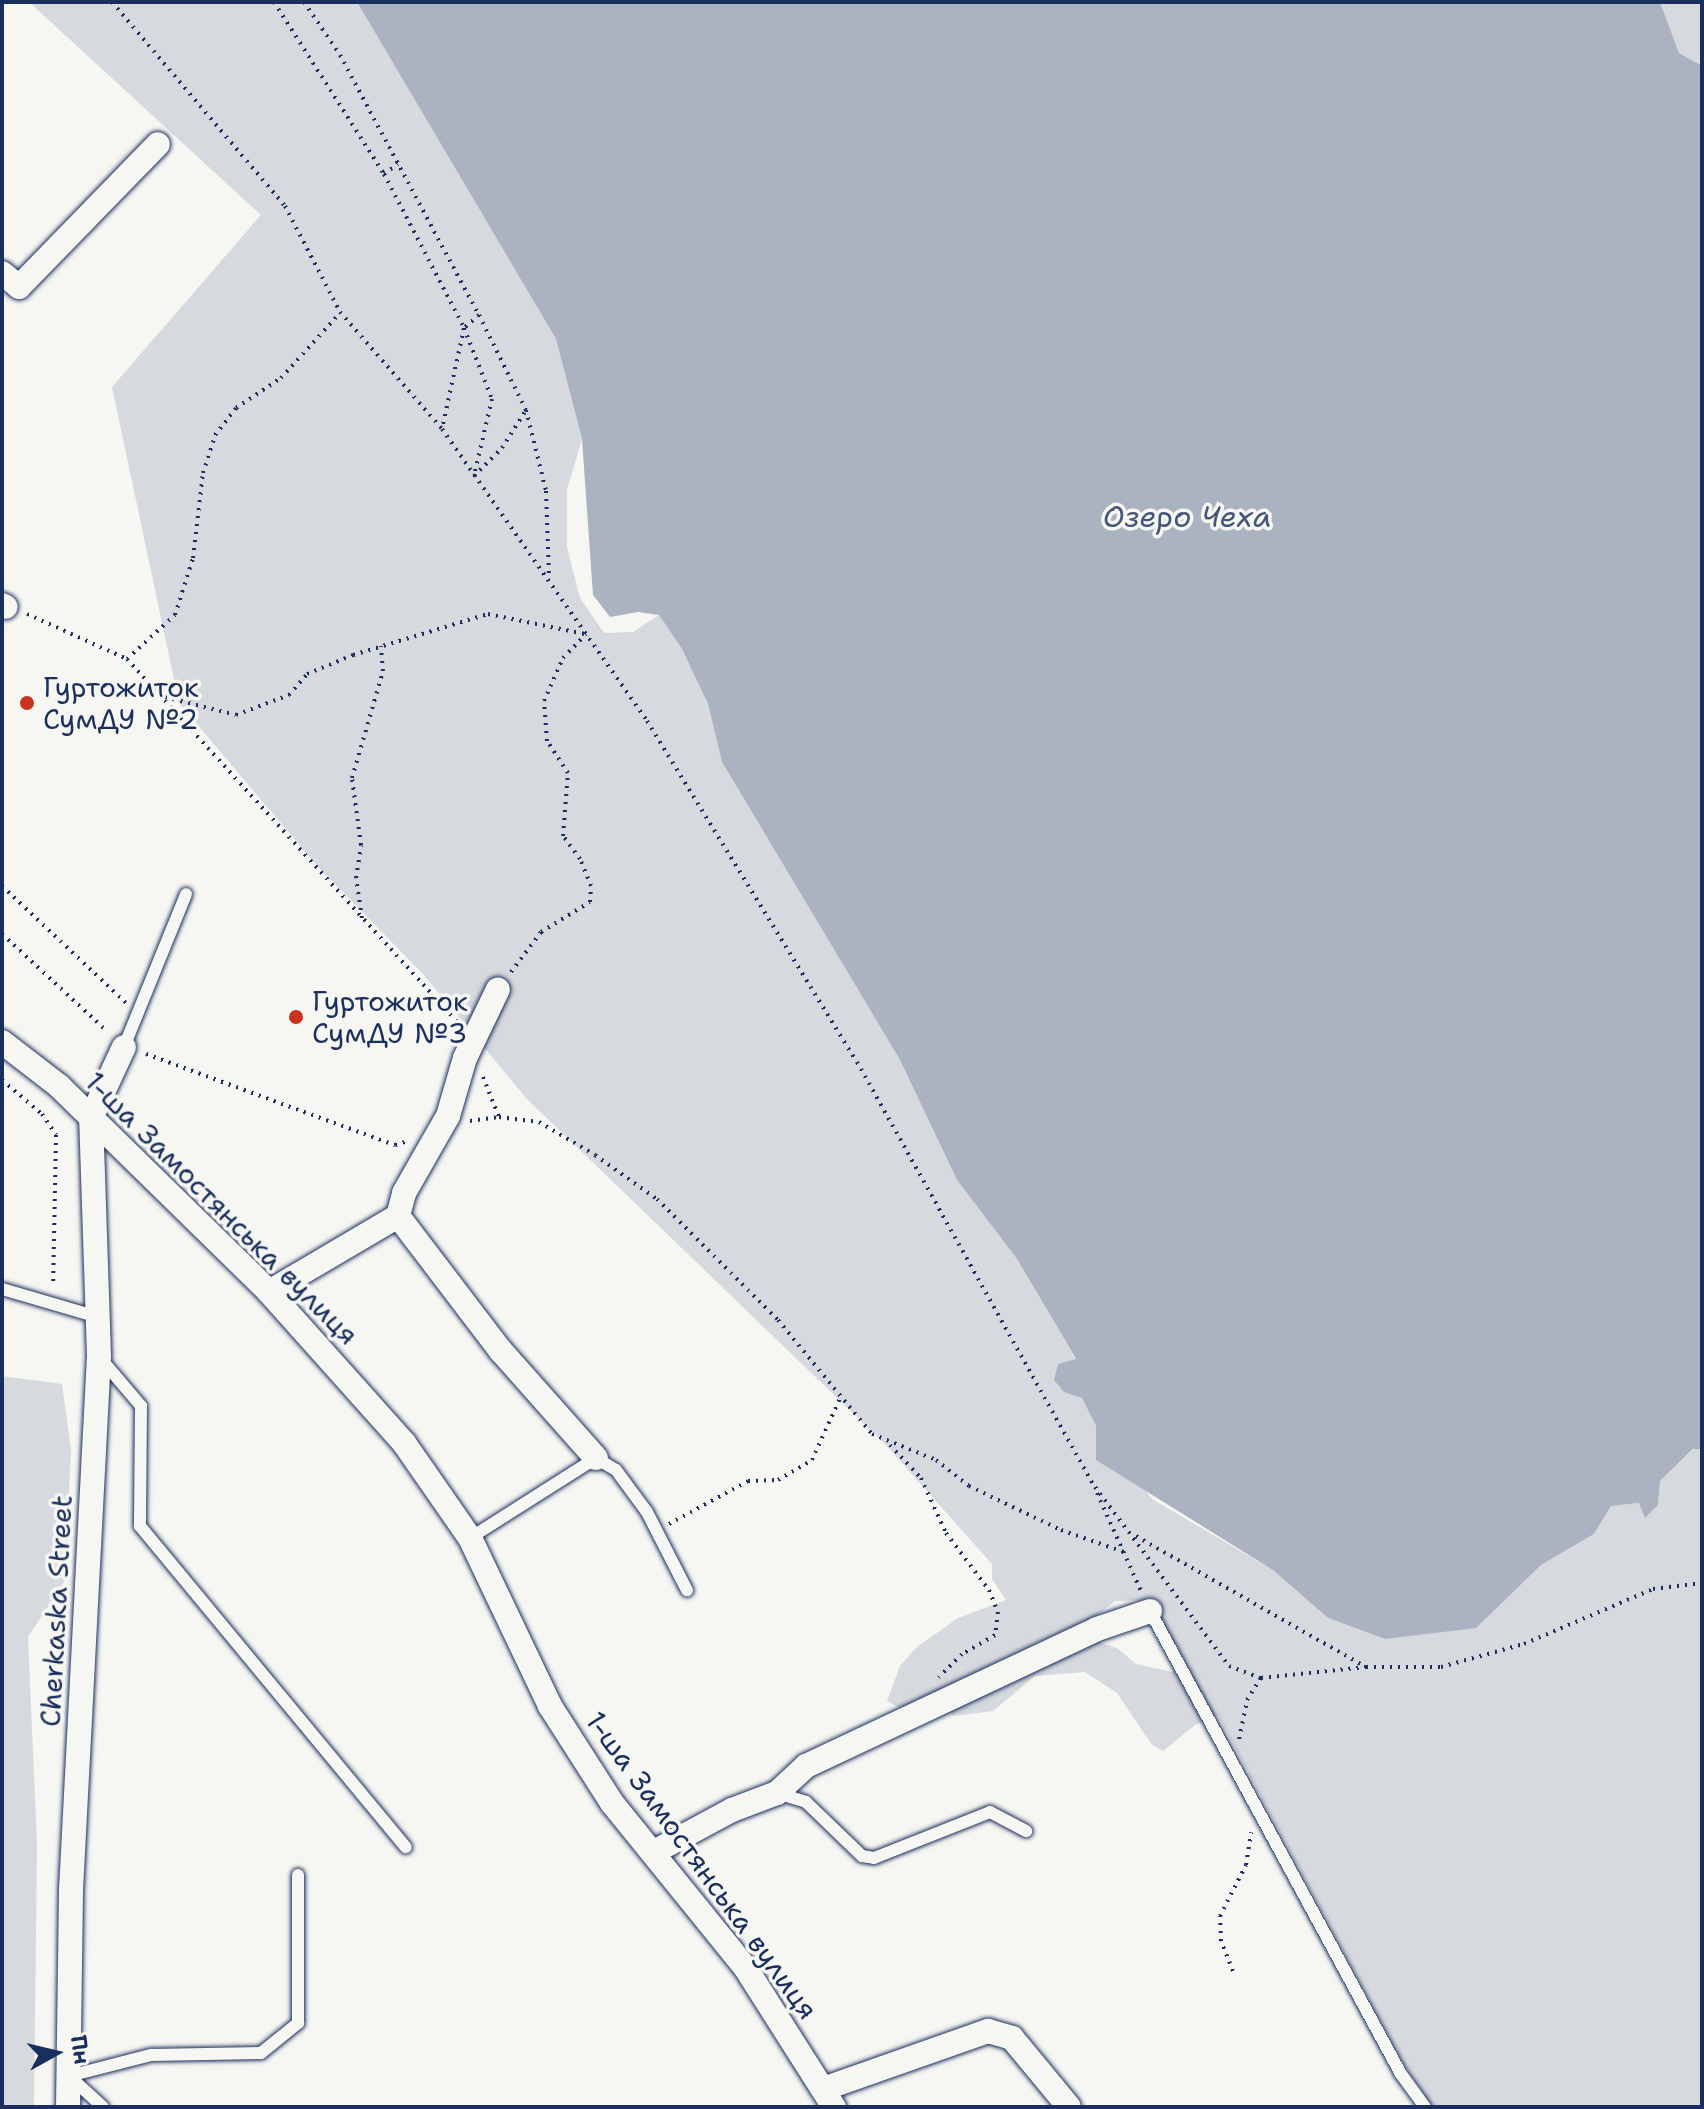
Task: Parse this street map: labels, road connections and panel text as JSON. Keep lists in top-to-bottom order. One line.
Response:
{"streets":{"street":["1-ша Замостянська вулиця","Cherkaska Street"]},"crossings":[["1-ша Замостянська вулиця","Cherkaska Street"]],"water":["Озеро Чеха"],"places":["Гуртожиток СумДУ №2","Гуртожиток СумДУ №3"],"north":"right"}
